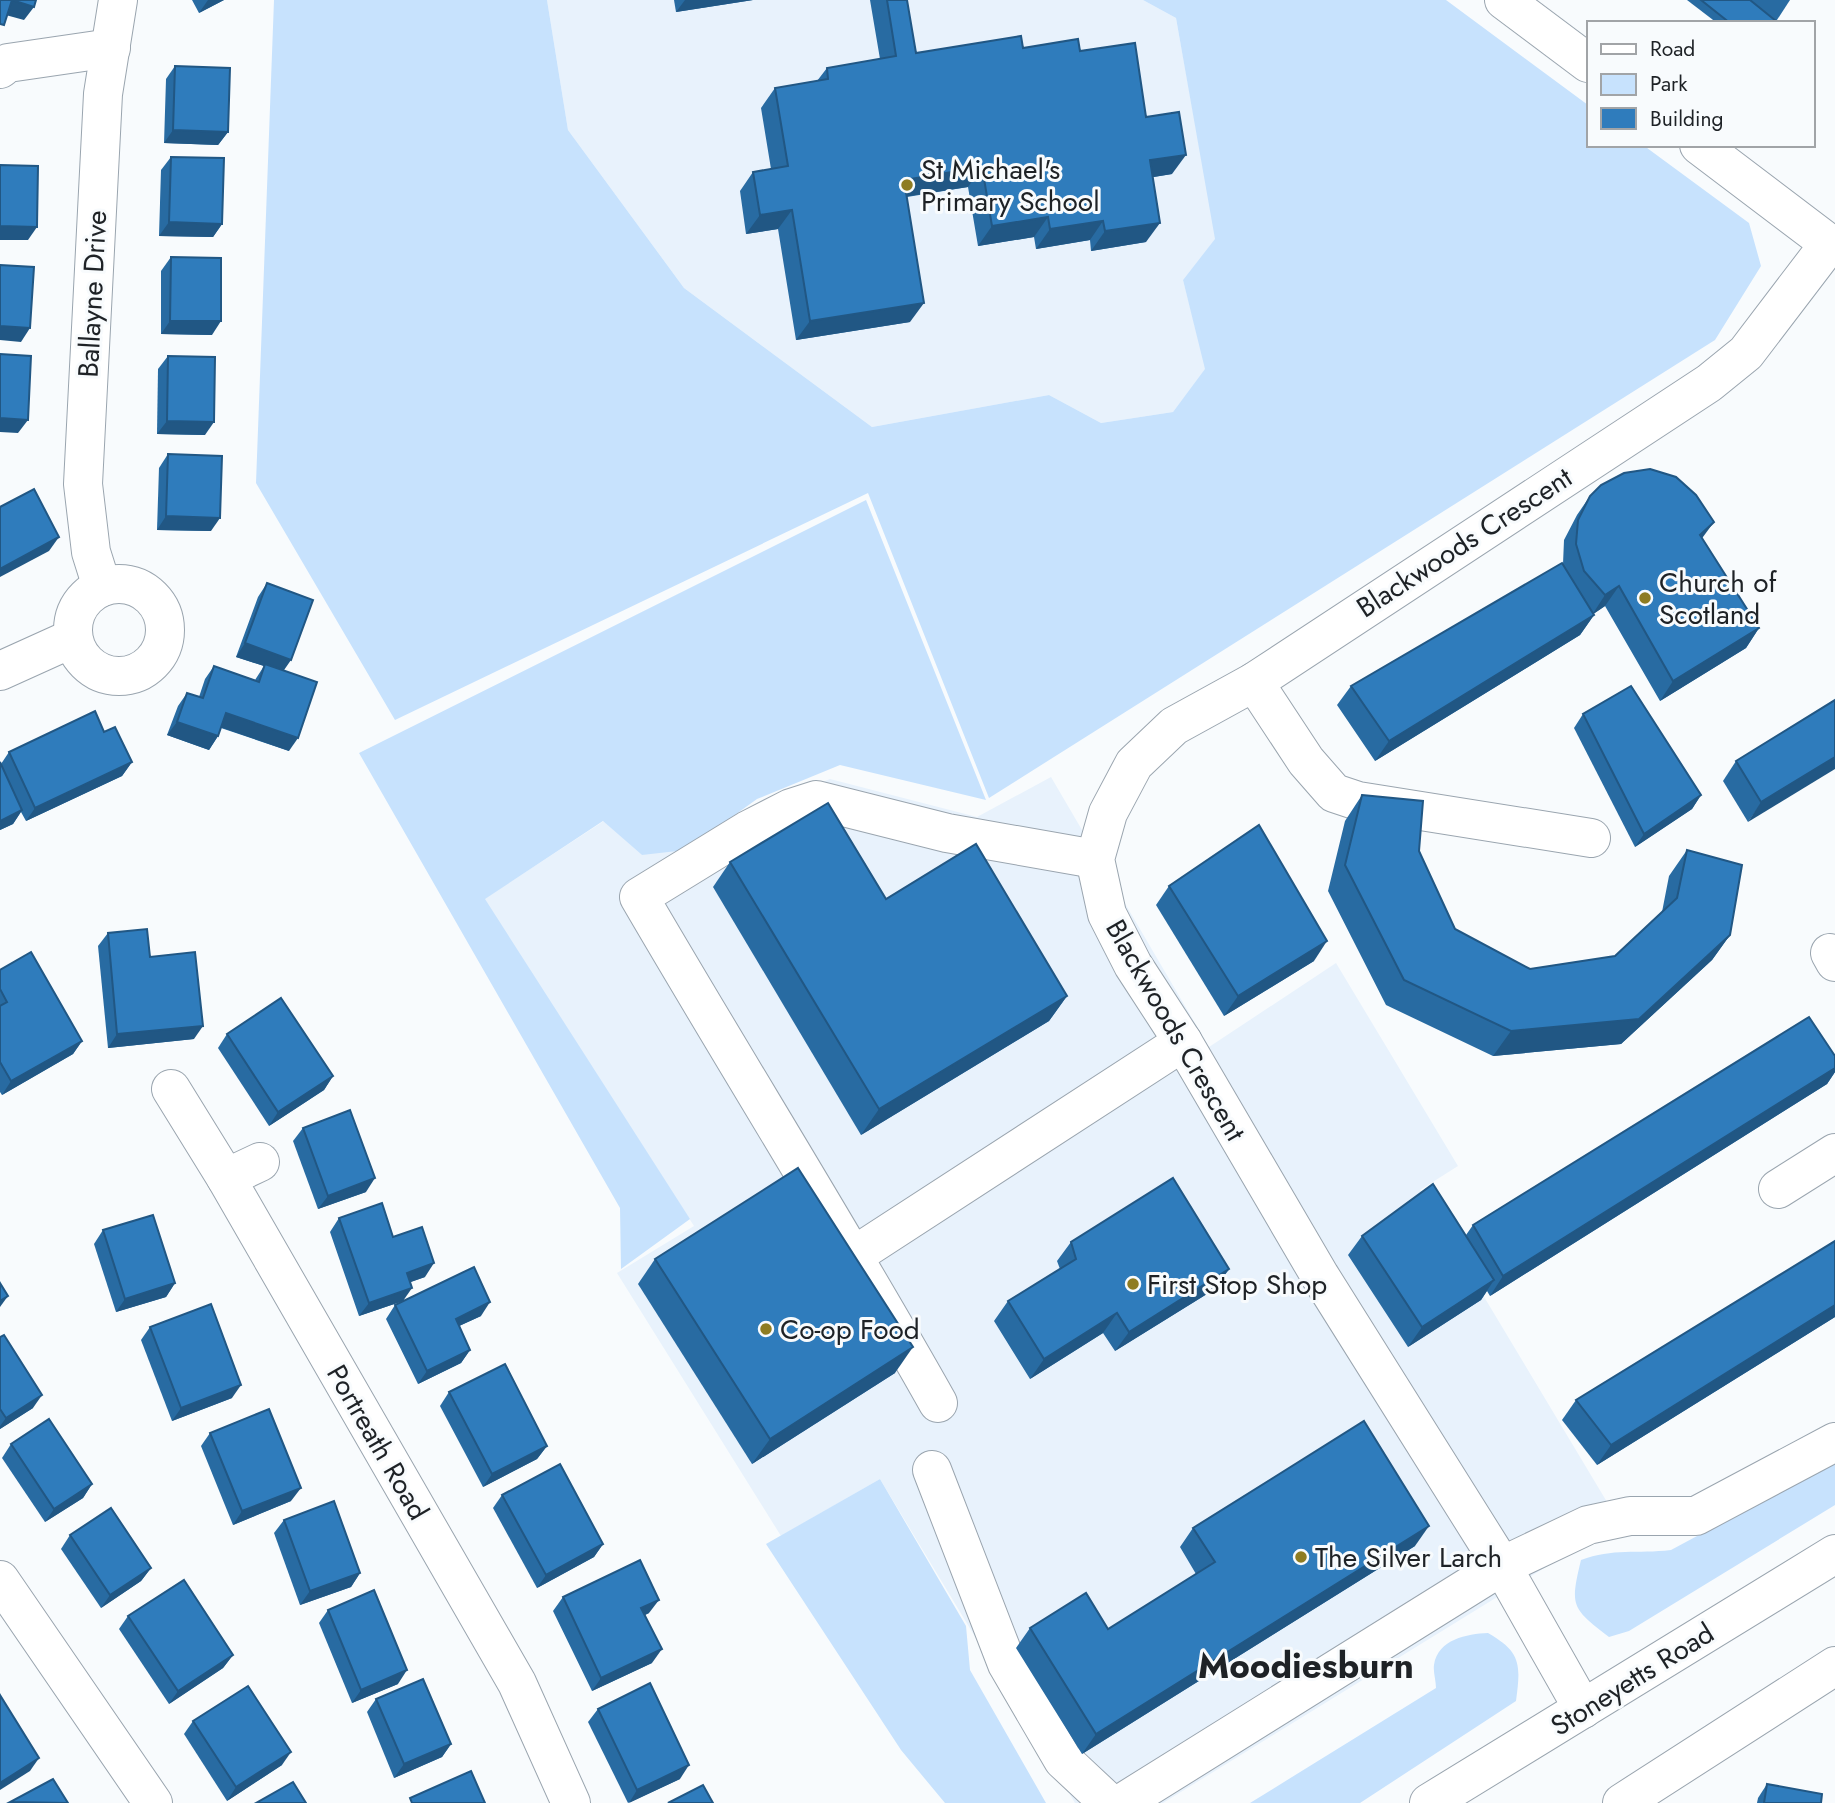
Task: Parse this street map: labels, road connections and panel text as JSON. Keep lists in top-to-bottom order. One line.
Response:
{"streets":{"street":["Ballayne Drive","Blackwoods Crescent","Portreath Road","Stoneyetts Road"]},"crossings":[["Blackwoods Crescent","Stoneyetts Road"]],"districts":["Moodiesburn"],"places":["St Michael's Primary School","Church of Scotland","First Stop Shop","Co-op Food","The Silver Larch"],"legend":["Road","Park","Building"]}
